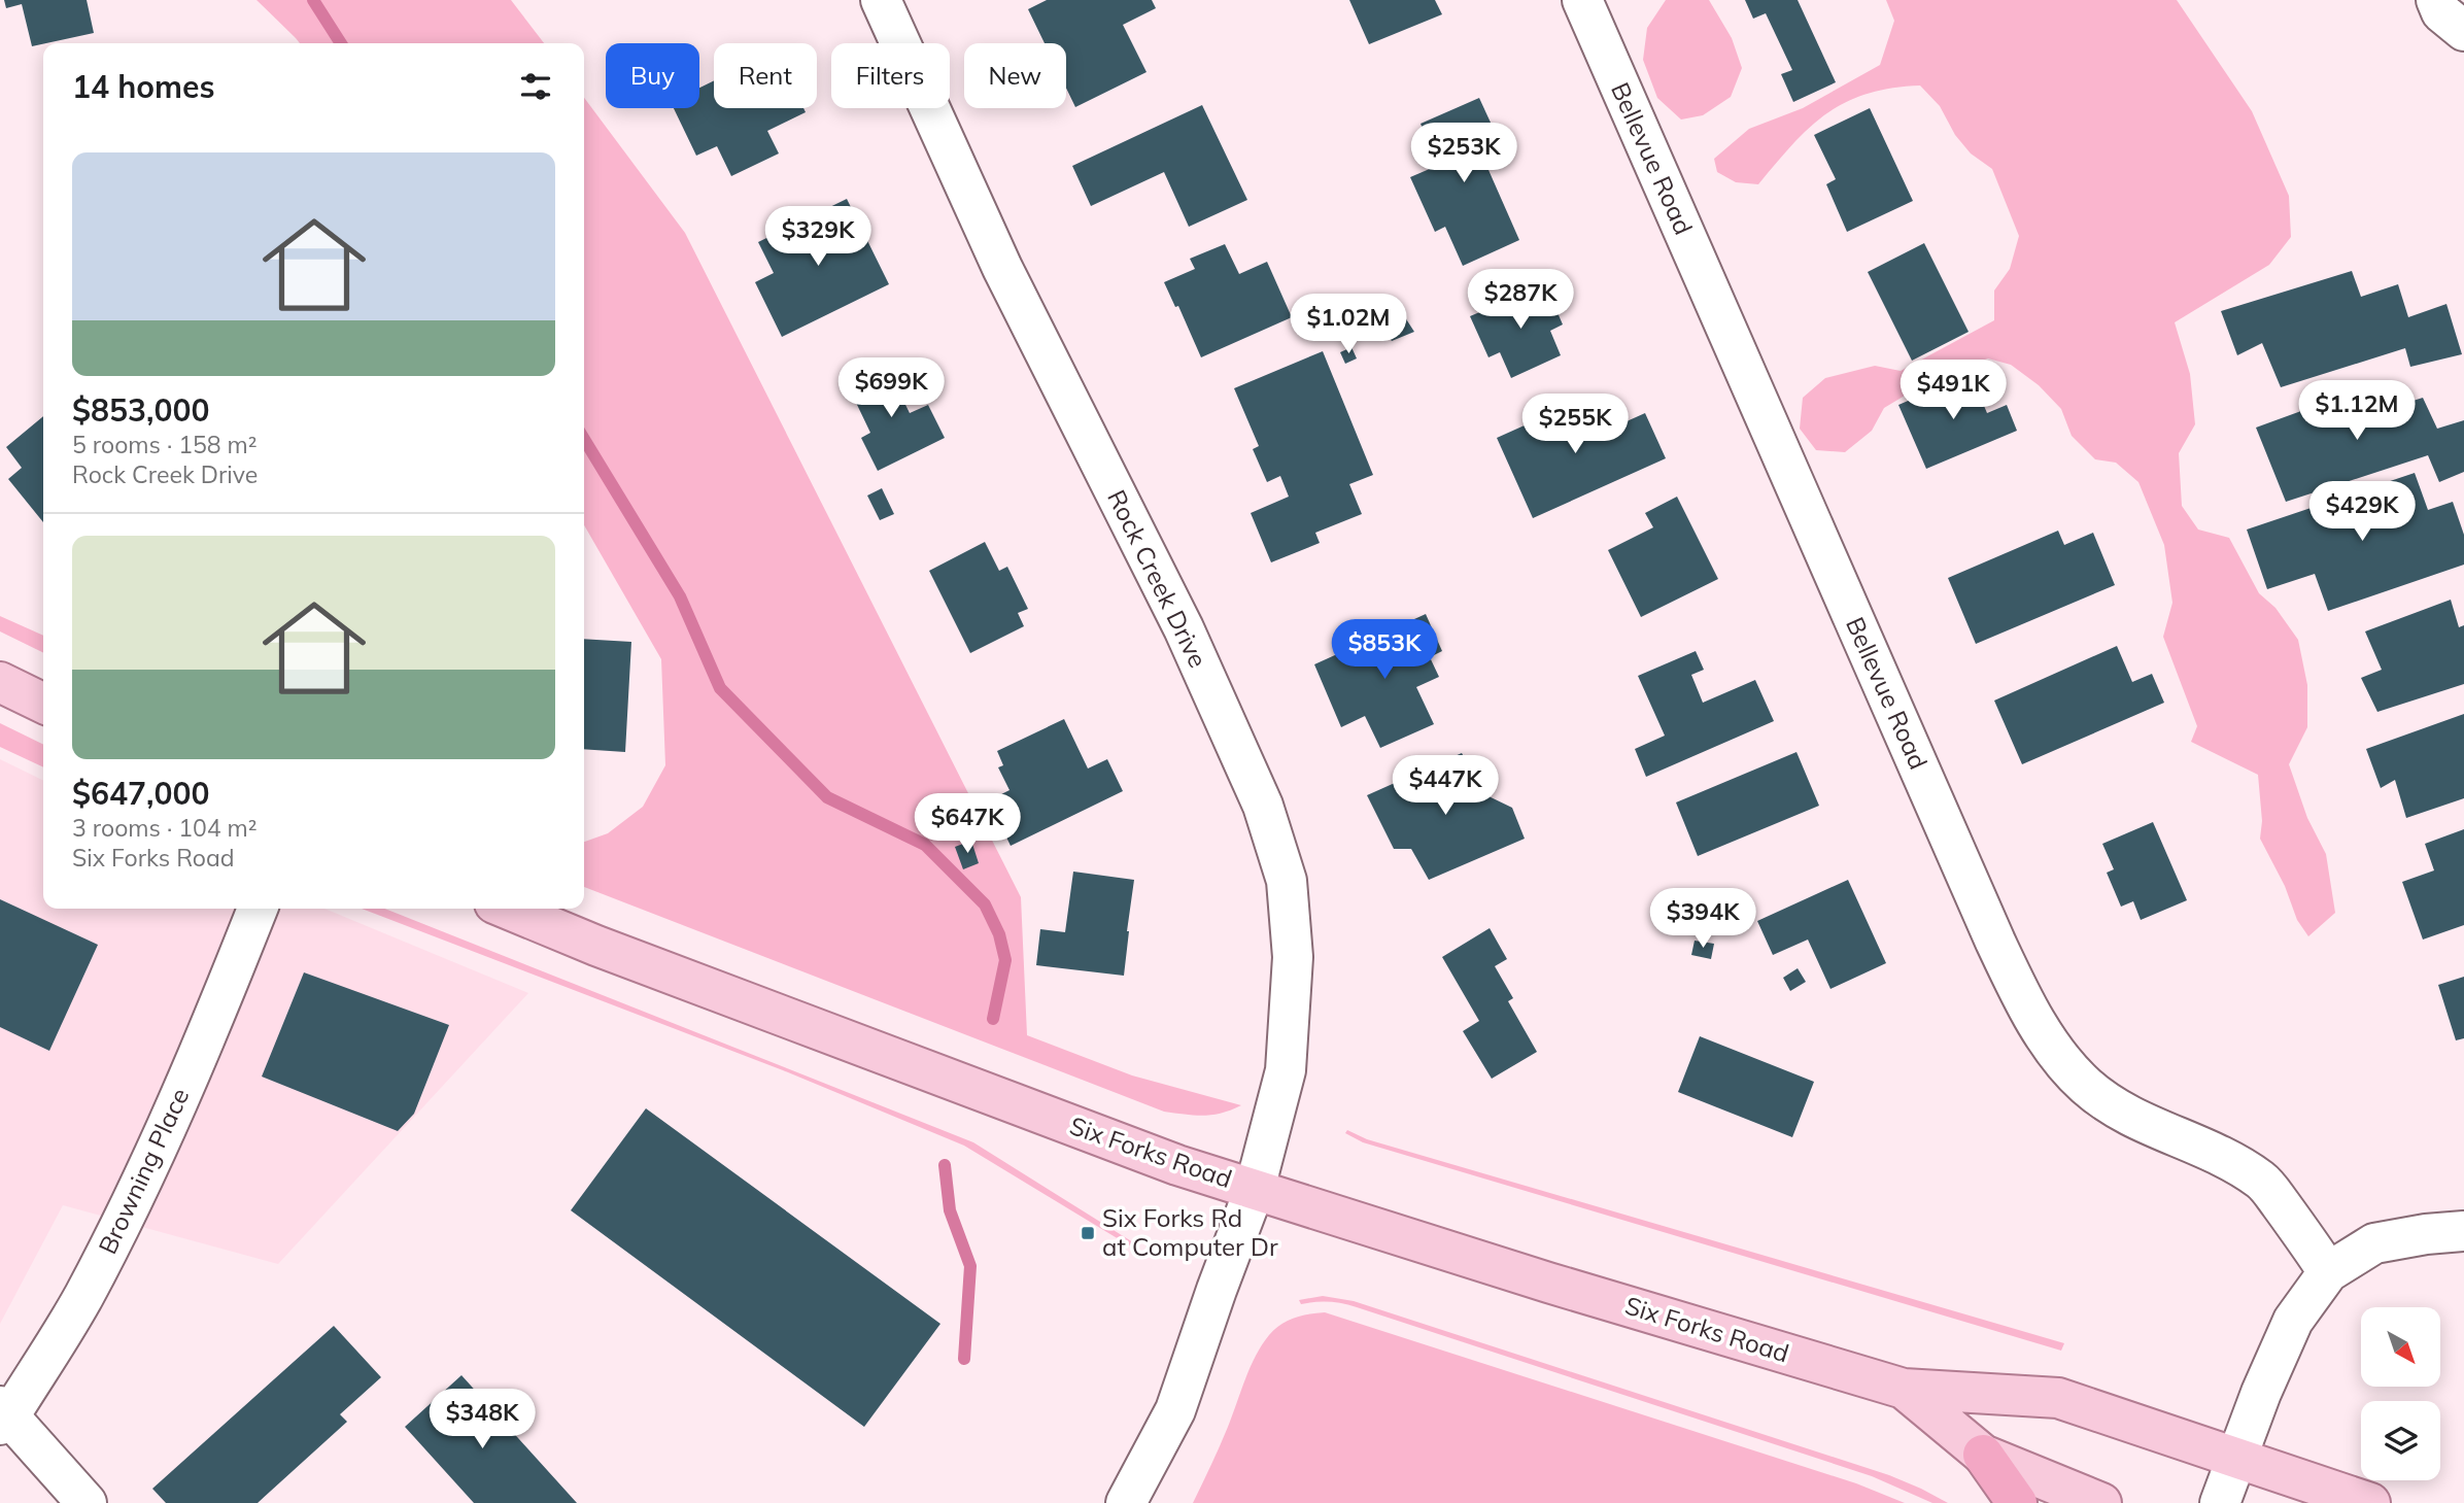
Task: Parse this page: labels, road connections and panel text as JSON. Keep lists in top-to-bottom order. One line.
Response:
{"streets":{"main road":["Six Forks Road"],"street":["Bellevue Road","Rock Creek Drive","Browning Place"]},"crossings":[["Rock Creek Drive","Six Forks Road"]],"places":{"transit":["Six Forks Rd at Computer Dr"]},"north":"bottom right","page":{"chip":["Buy","Rent","Filters","New"],"heading":"14 homes","price":["$253K","$329K","$287K","$1.02M","$699K","$491K","$1.12M","$255K","$429K","$853K","$447K","$647K","$394K","$348K"],"list":[{"name":"$853,000","note":"5 rooms · 158 m² · Rock Creek Drive"},{"name":"$647,000","note":"3 rooms · 104 m² · Six Forks Road"}]}}
